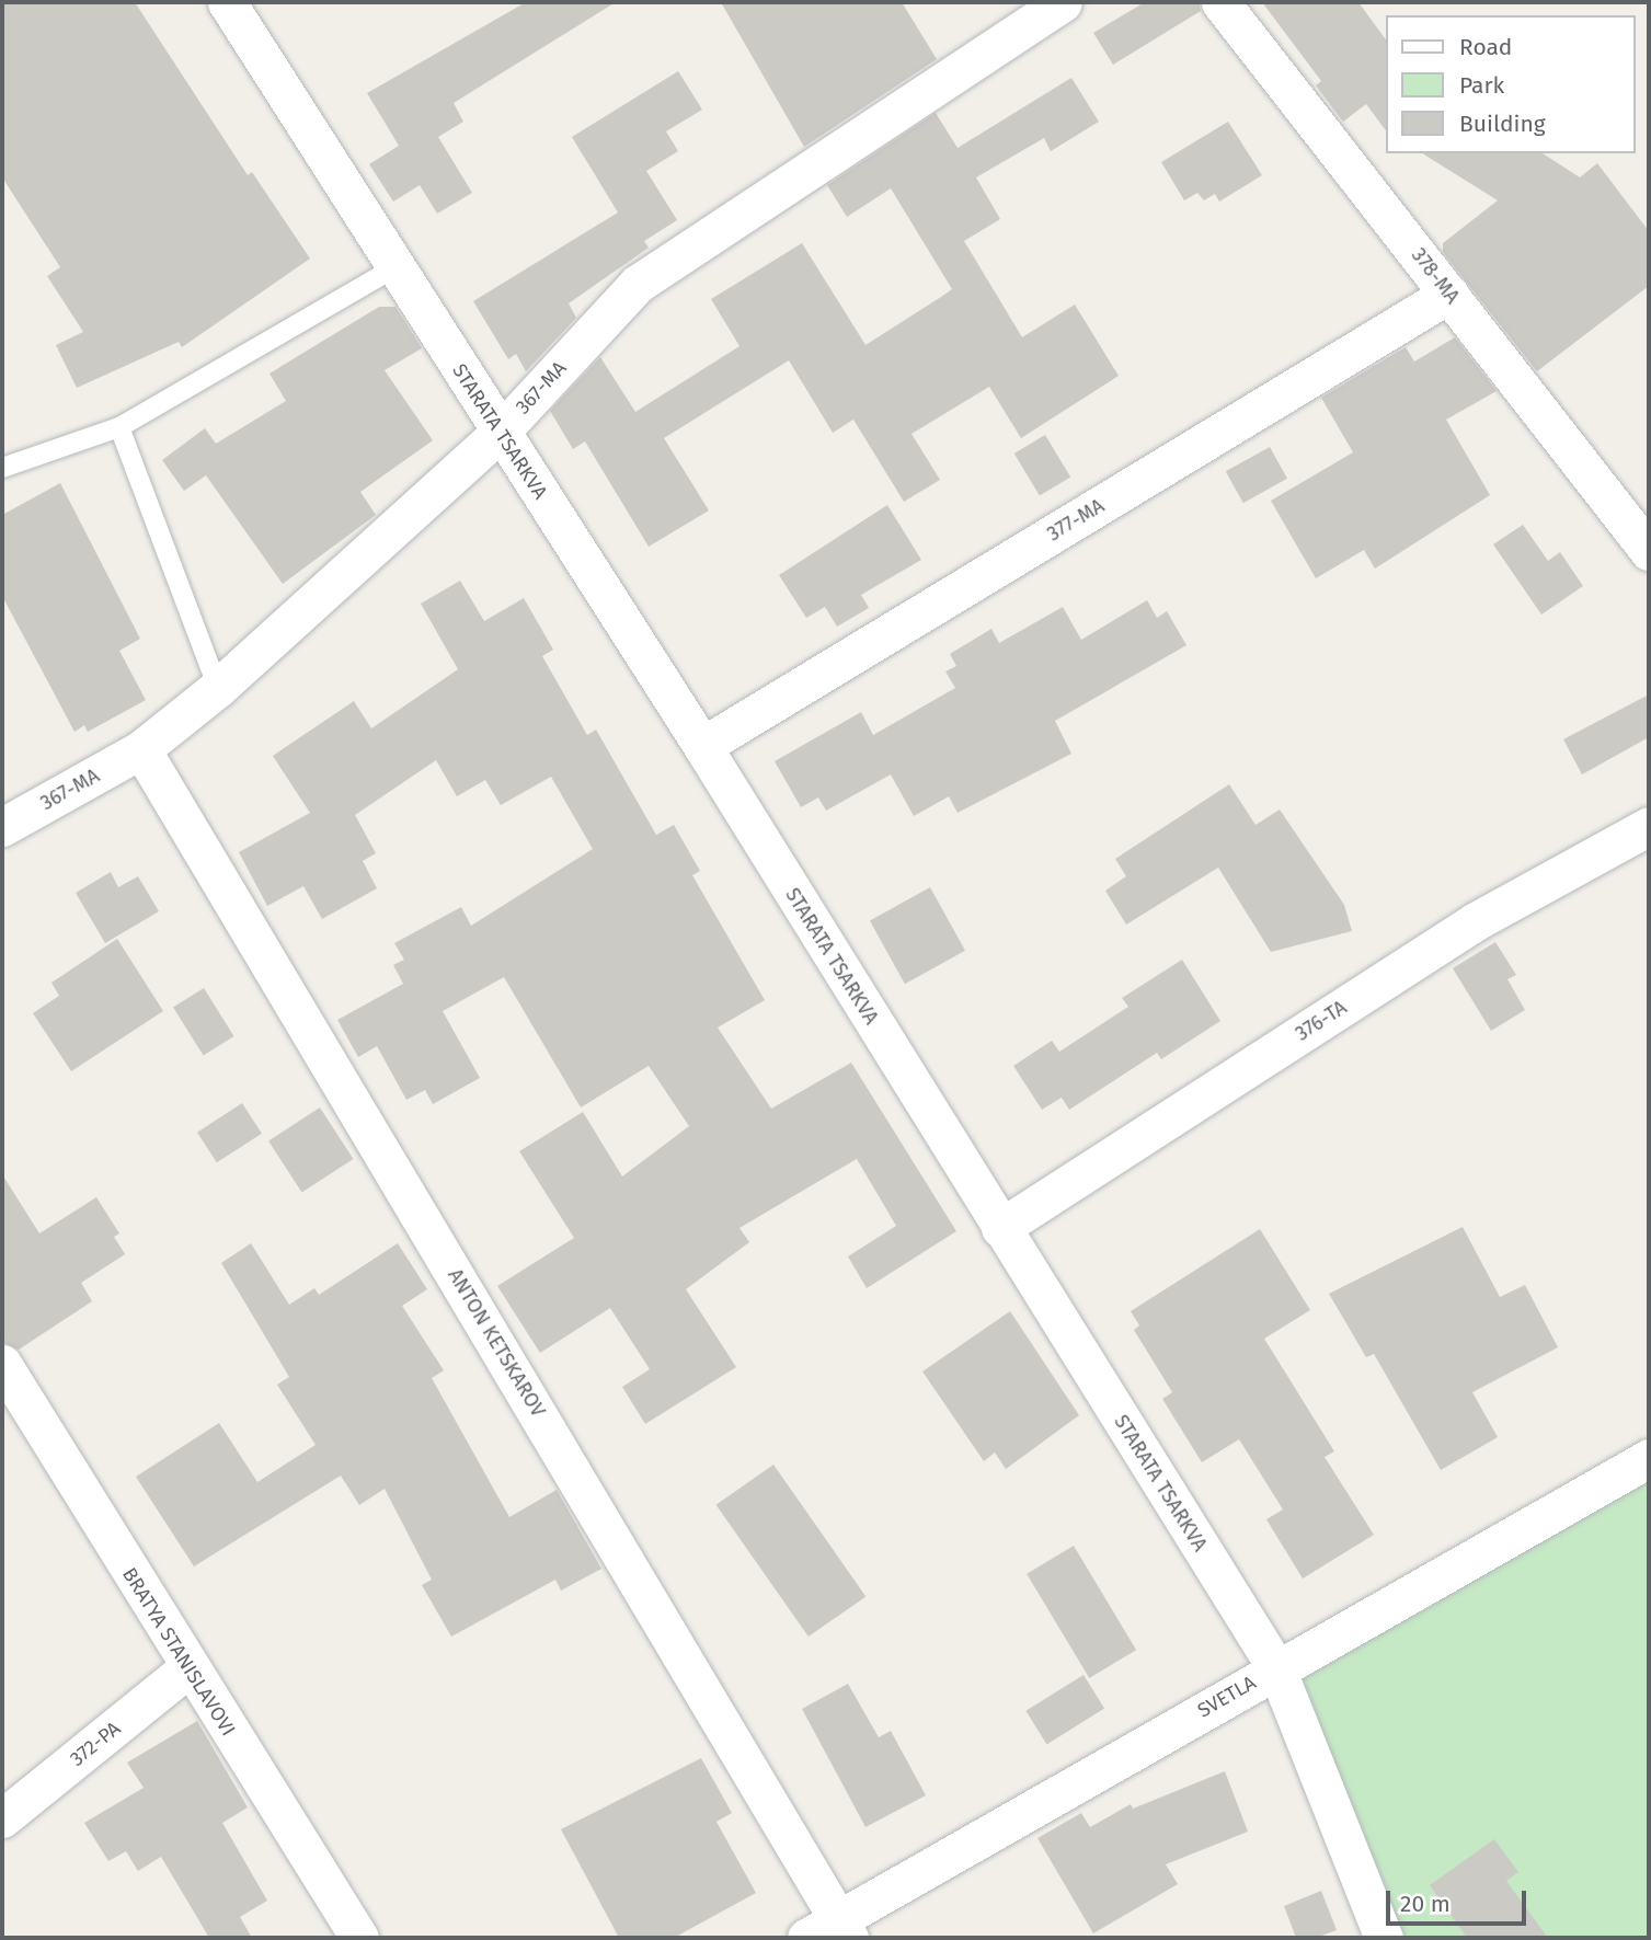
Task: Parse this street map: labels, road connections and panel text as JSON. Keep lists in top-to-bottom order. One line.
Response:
{"streets":{"street":["378-МА","367-МА","STARATA TSARKVA","377-МА","376-ТА","ANTON KETSKAROV","BRATYA STANISLAVOVI","SVETLA","372-РА"]},"crossings":[["378-МА","377-МА"],["367-МА","STARATA TSARKVA"],["367-МА","ANTON KETSKAROV"],["STARATA TSARKVA","377-МА"],["STARATA TSARKVA","376-ТА"],["STARATA TSARKVA","SVETLA"],["ANTON KETSKAROV","SVETLA"],["BRATYA STANISLAVOVI","372-РА"]],"legend":["Road","Park","Building"],"scale_bar":"20 m"}
